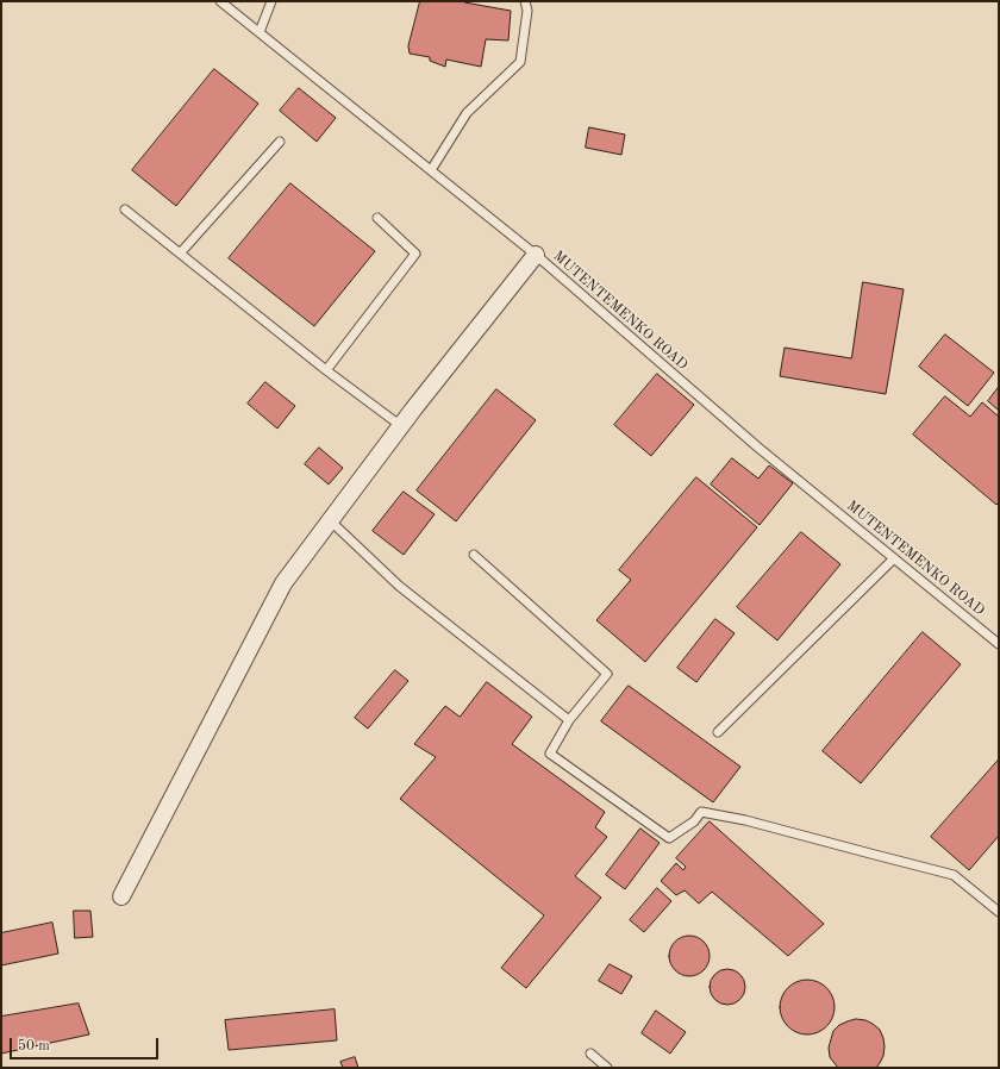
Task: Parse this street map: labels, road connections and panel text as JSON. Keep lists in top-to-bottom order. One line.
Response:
{"streets":{"lane":["MUTENTEMENKO ROAD"]},"scale_bar":"50 m"}
